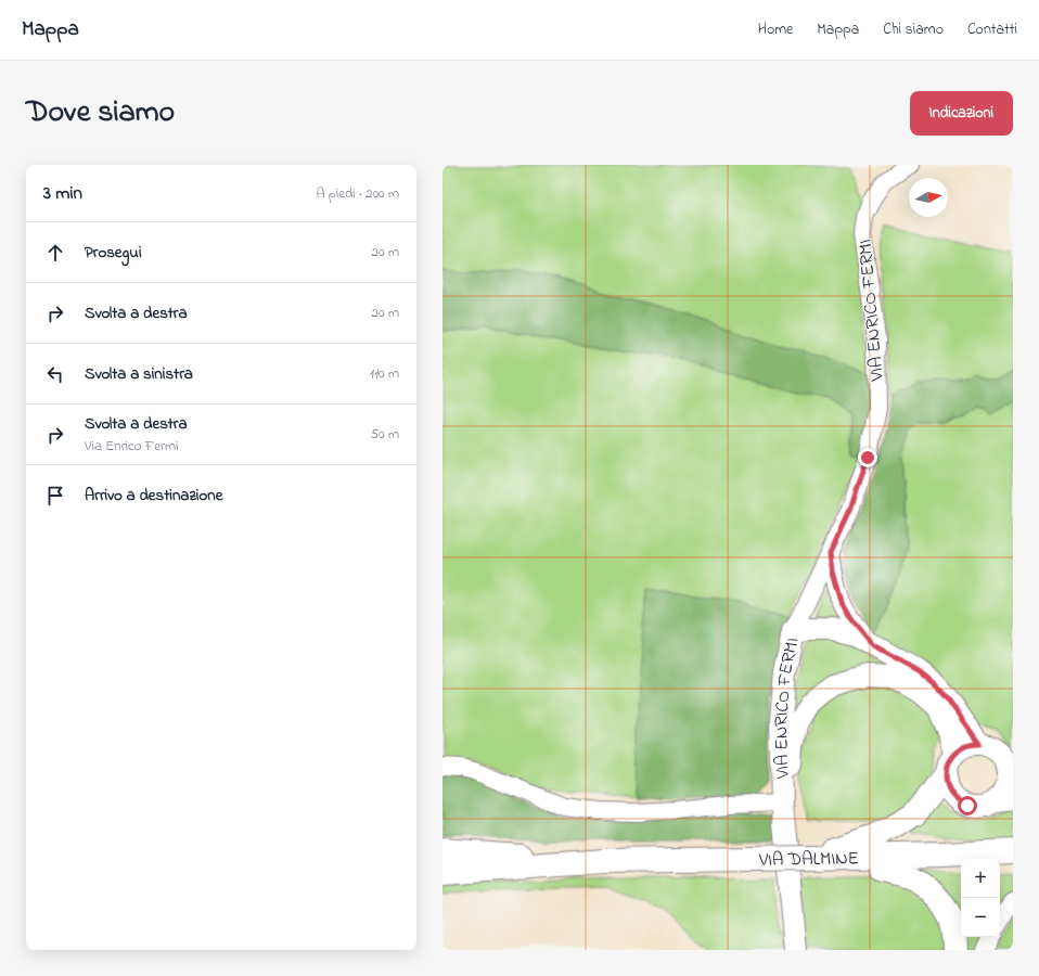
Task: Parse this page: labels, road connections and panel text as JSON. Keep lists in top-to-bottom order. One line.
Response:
{"streets":{"highway":["VIA DALMINE"],"street":["VIA ENRICO FERMI"]},"north":"right","page":{"header":"Mappa","nav":["Home","Mappa","Chi siamo","Contatti"],"title":"Dove siamo","buttons":"Indicazioni","heading":["3 min","A piedi · 200 m"],"list":[["Prosegui","20 m"],["Svolta a destra","20 m"],["Svolta a sinistra","110 m"],["Svolta a destra","Via Enrico Fermi","50 m"],"Arrivo a destinazione"],"map_buttons":["+","−"]}}
